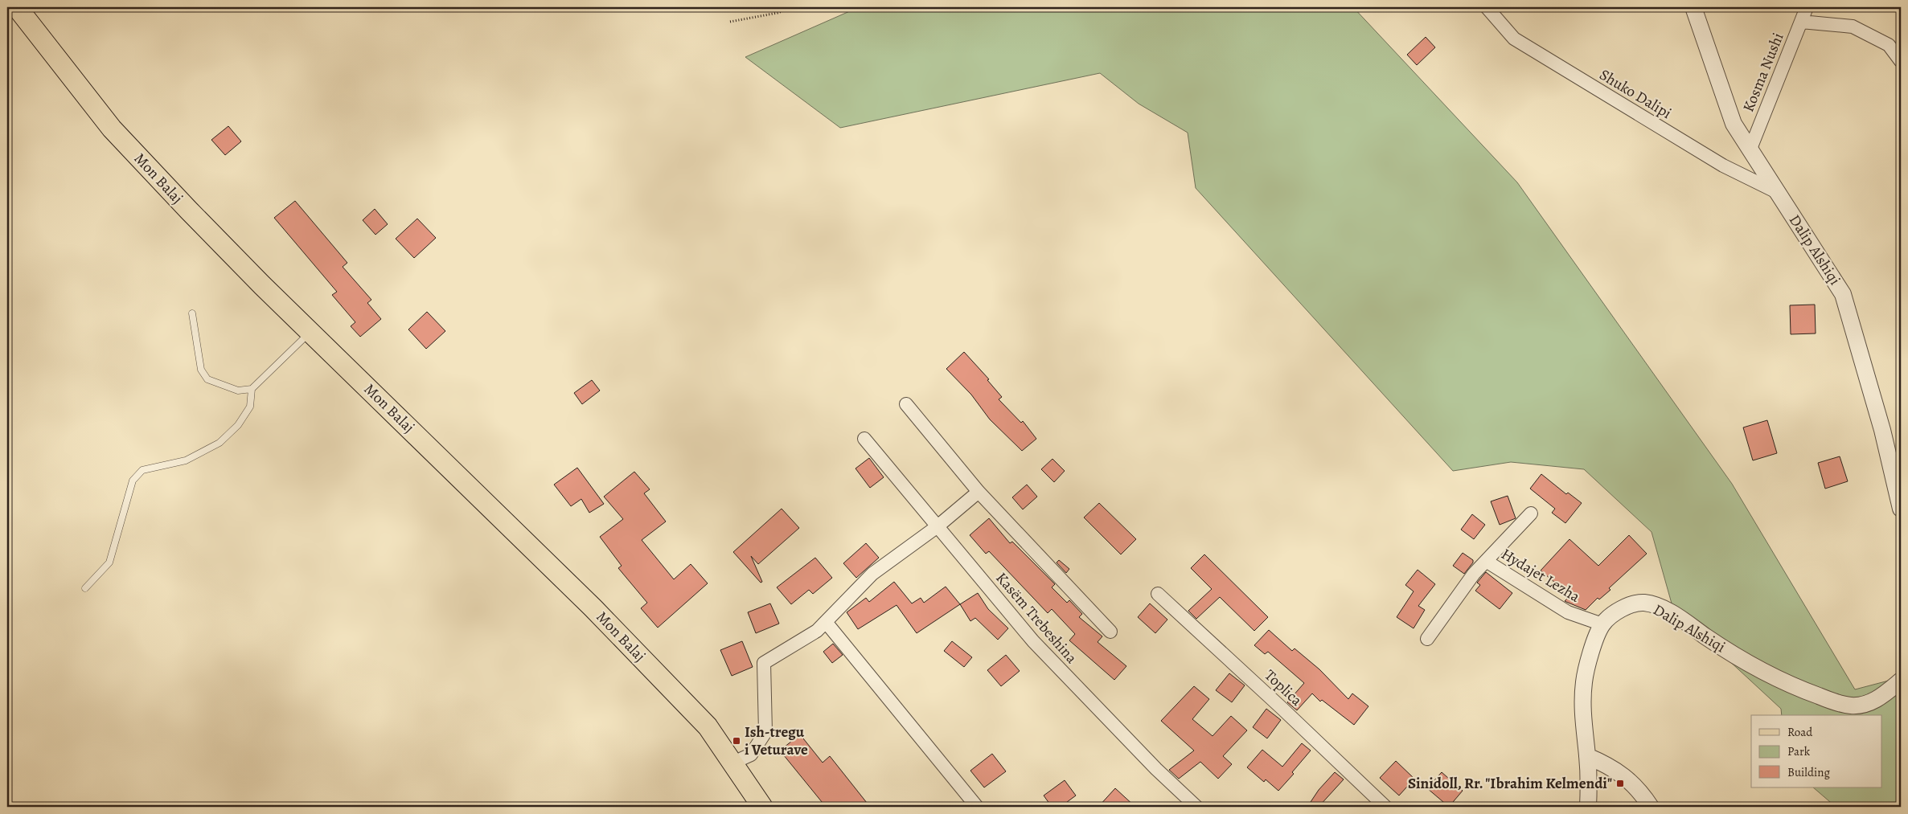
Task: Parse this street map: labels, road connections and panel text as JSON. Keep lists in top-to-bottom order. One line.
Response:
{"streets":{"main road":["Mon Balaj"],"street":["Kosma Nushi","Shuko Dalipi","Dalip Alshiqi","Hydajet Lezha","Kasëm Trebeshina","Toplica"]},"crossings":[["Kosma Nushi","Dalip Alshiqi"],["Shuko Dalipi","Dalip Alshiqi"],["Dalip Alshiqi","Hydajet Lezha"]],"places":{"transit":["Ish-tregu i Veturave","Sinidoll, Rr. \"Ibrahim Kelmendi\""]},"legend":["Road","Park","Building"]}
